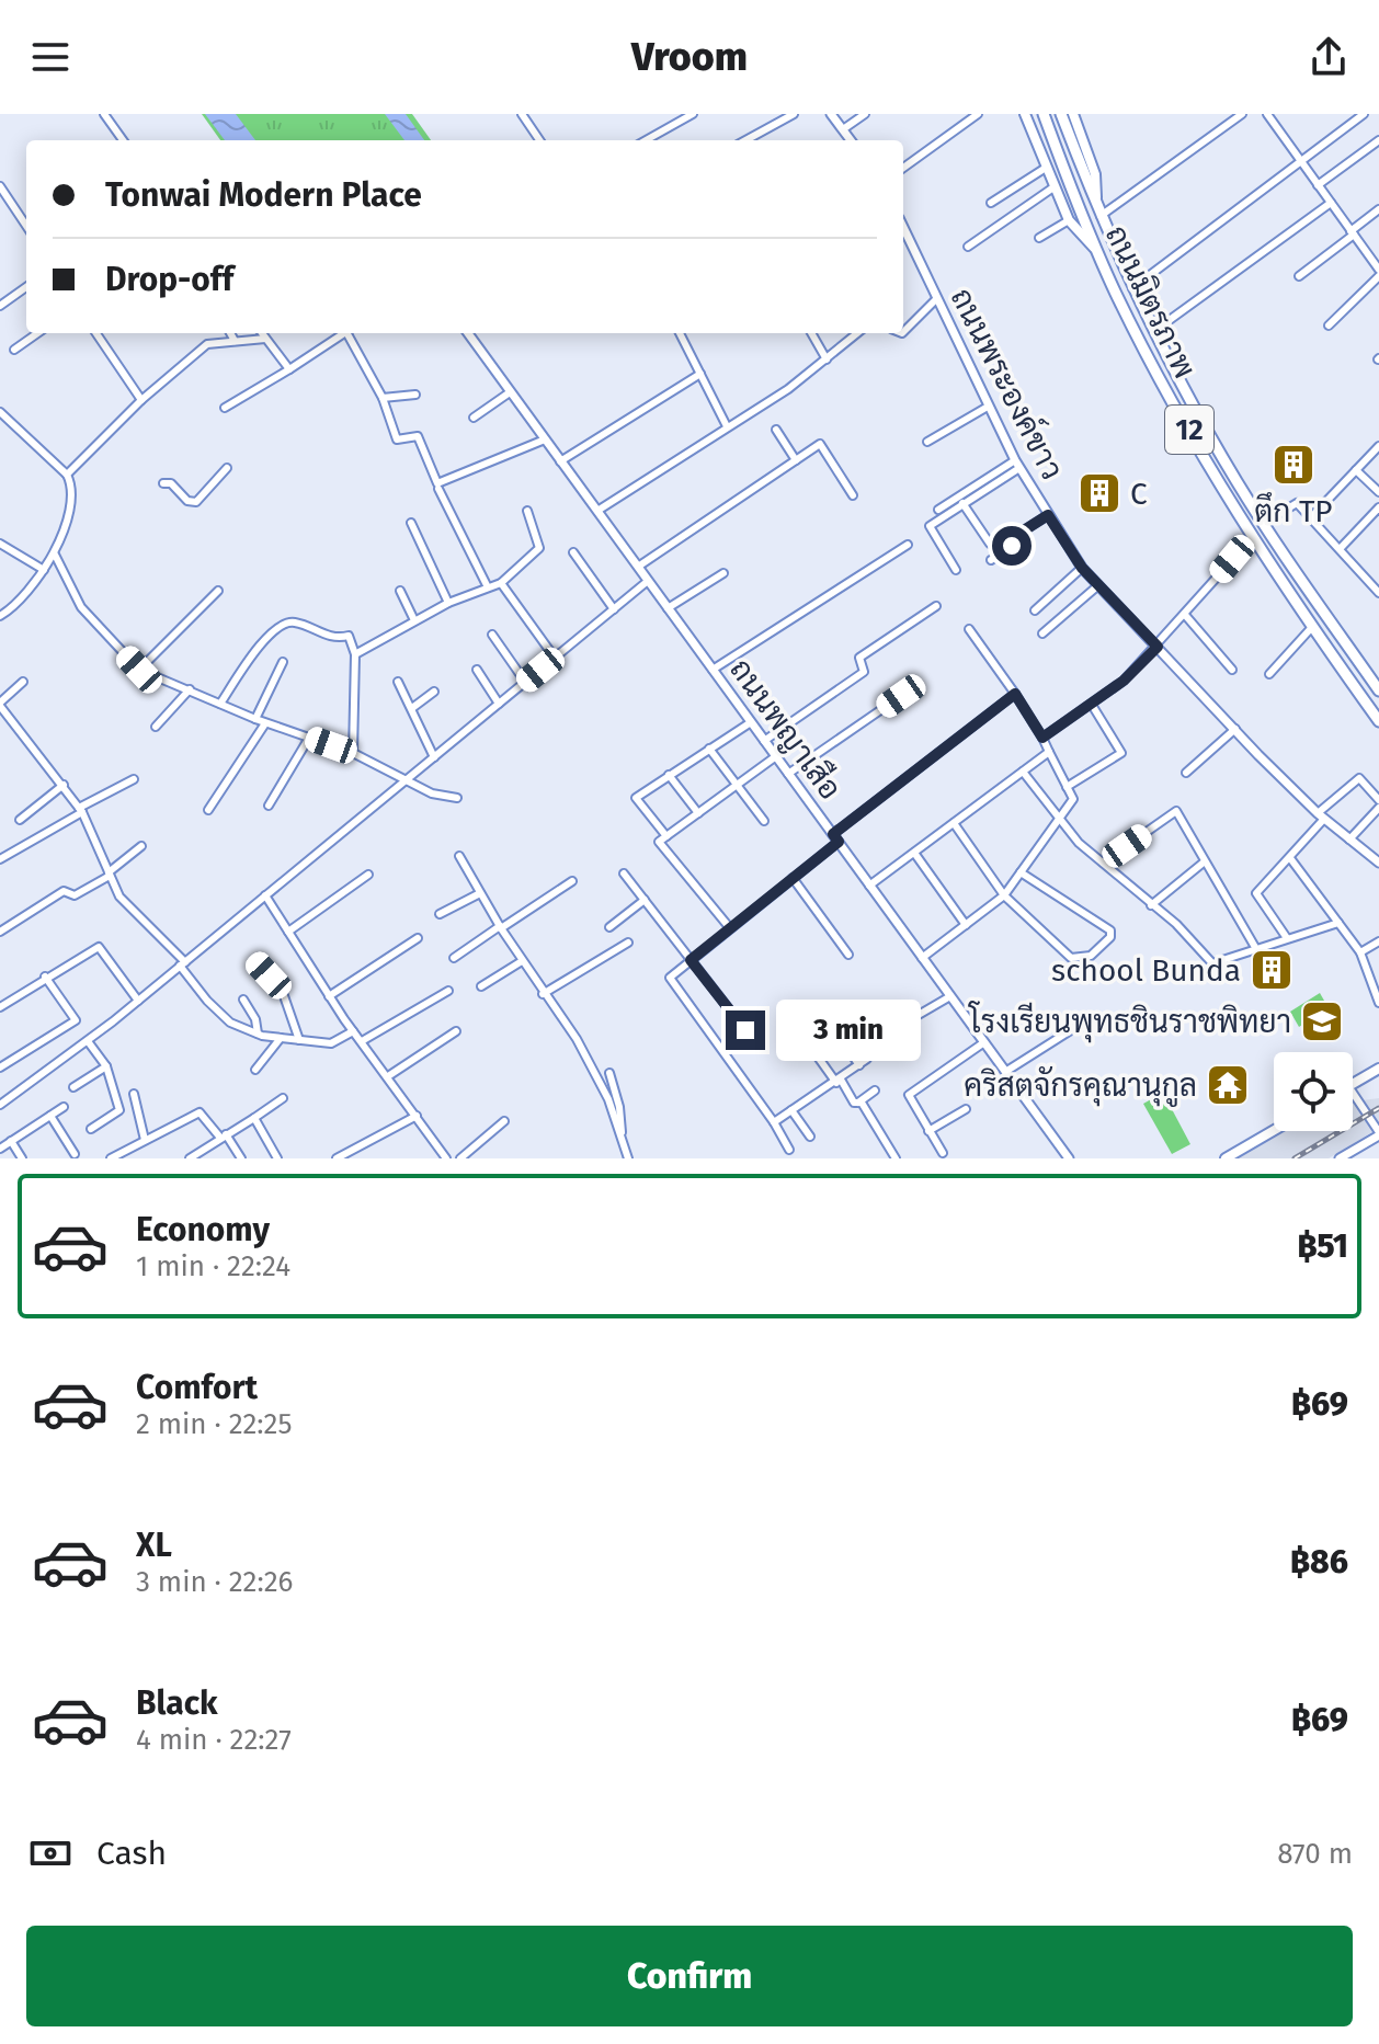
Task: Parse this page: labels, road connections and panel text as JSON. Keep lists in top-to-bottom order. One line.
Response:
{"streets":{"main road":["ถนนมิตรภาพ","12"],"street":["ถนนพระองค์ขาว","ถนนพญาเสือ"]},"places":{"building":["ตึก TP","C","school Bunda"],"school or university":["โรงเรียนพุทธชินราชพิทยา"],"temple":["คริสตจักรคุณานุกูล"]},"page":{"header":"Vroom","banner":["Tonwai Modern Place","Drop-off"],"bubble":"3 min","list":[{"name":"Economy","note":"1 min · 22:24","value":"฿51"},{"name":"Comfort","note":"2 min · 22:25","value":"฿69"},{"name":"XL","note":"3 min · 22:26","value":"฿86"},{"name":"Black","note":"4 min · 22:27","value":"฿69"}],"pay":["Cash","870 m"],"buttons":"Confirm"}}
